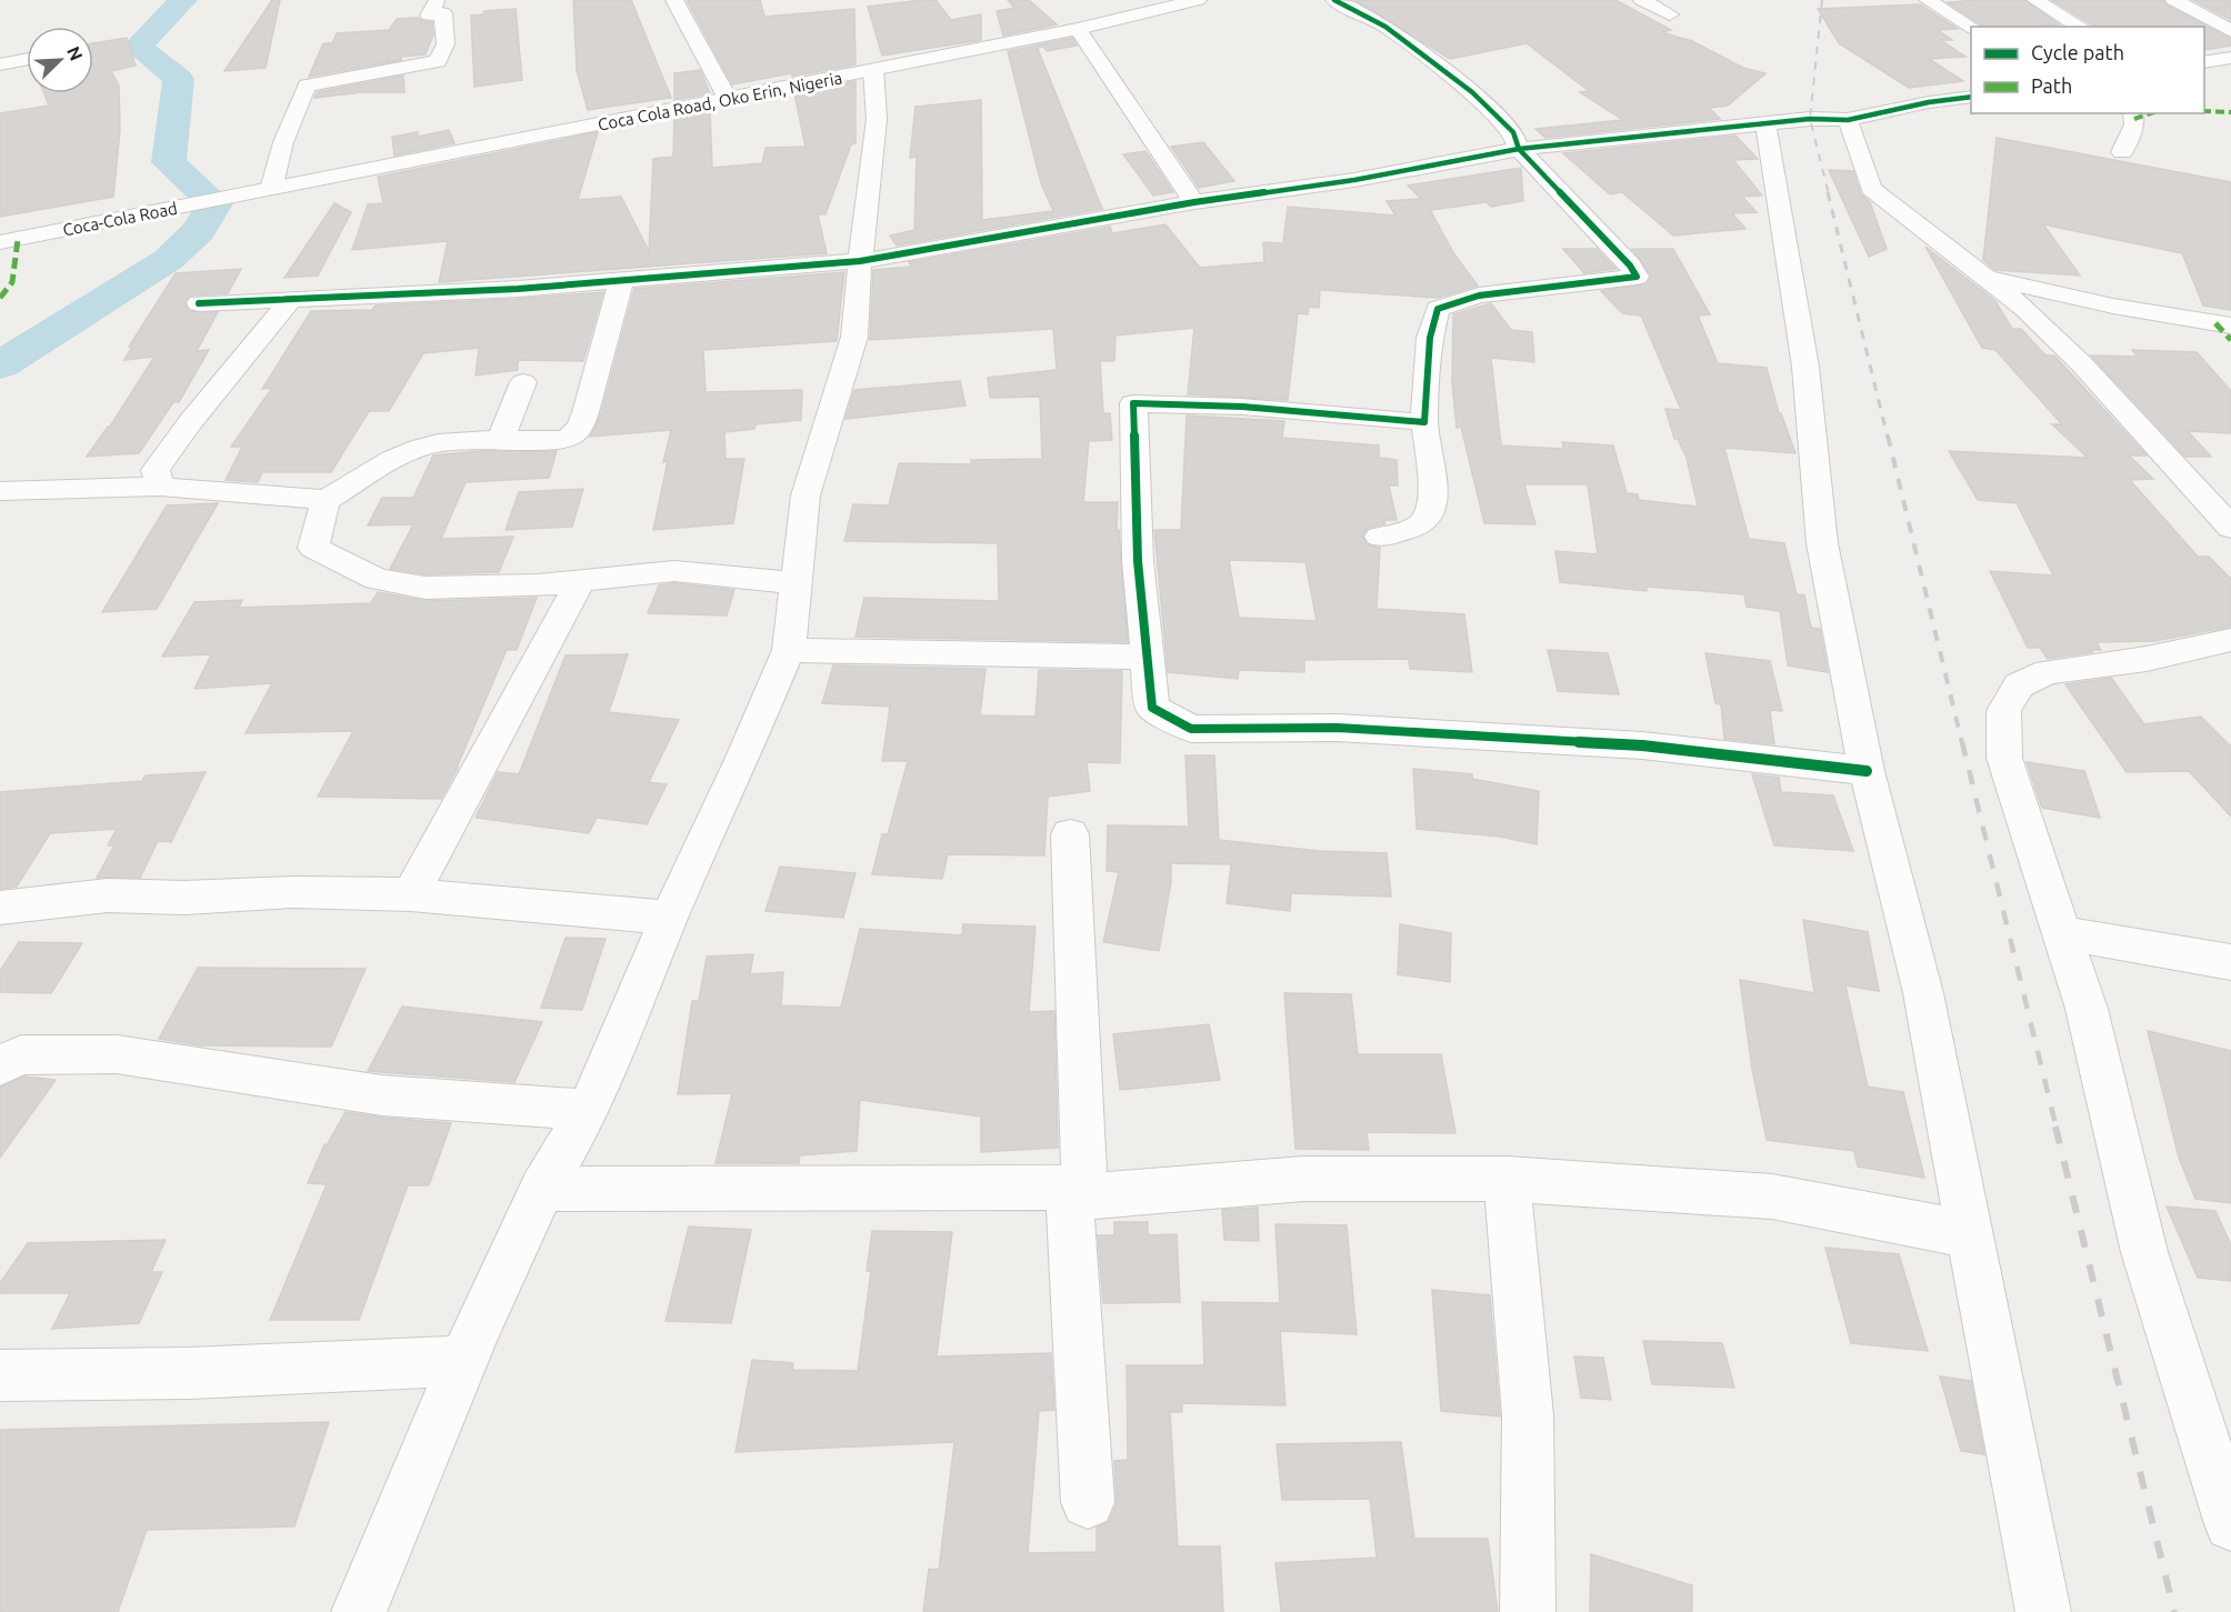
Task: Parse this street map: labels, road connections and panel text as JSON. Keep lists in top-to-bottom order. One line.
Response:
{"streets":{"street":["Coca Cola Road, Oko Erin, Nigeria","Coca-Cola Road"]},"crossings":[["Coca Cola Road, Oko Erin, Nigeria","Coca-Cola Road"]],"legend":["Cycle path","Path"],"north":"top right"}
